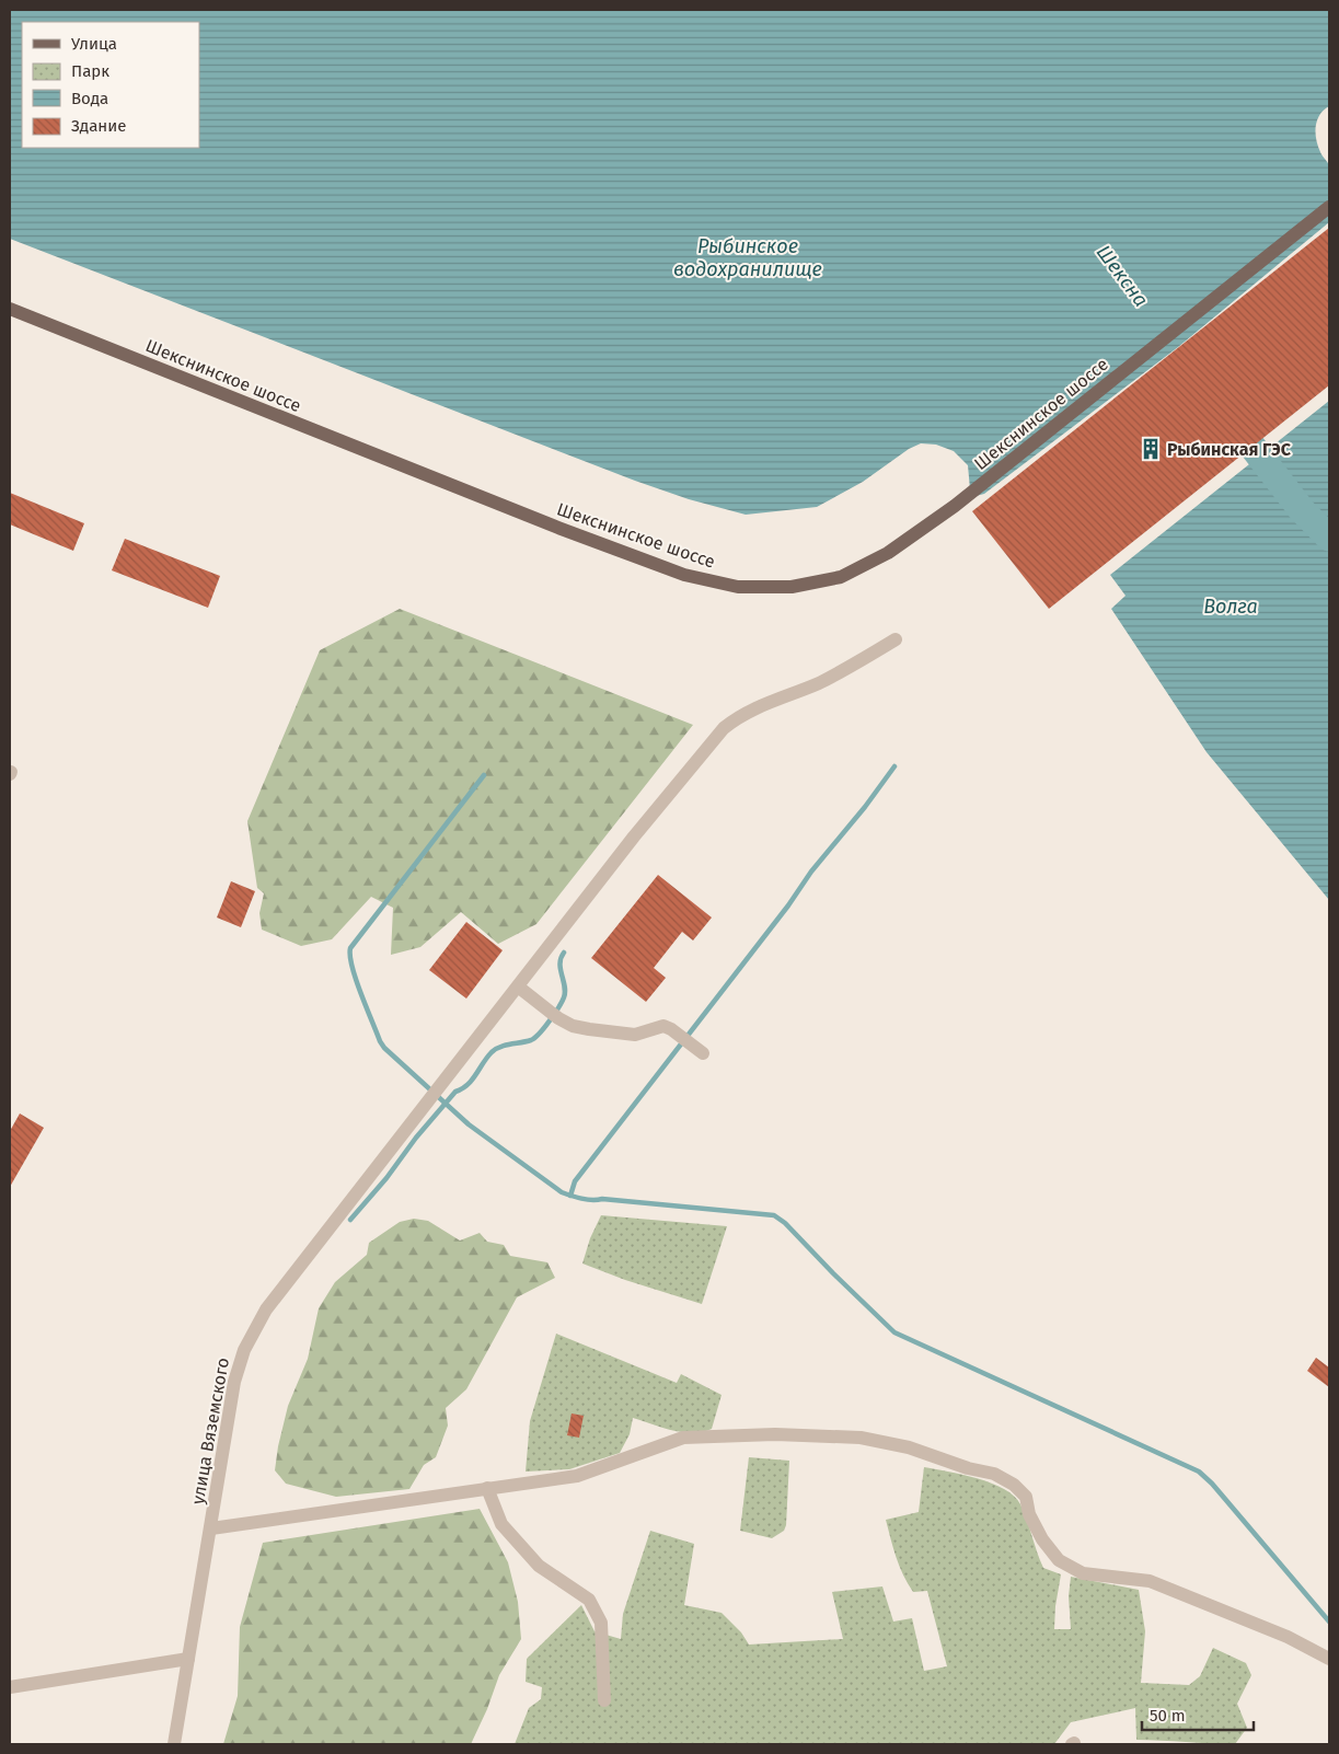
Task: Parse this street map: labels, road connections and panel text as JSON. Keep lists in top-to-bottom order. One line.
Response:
{"streets":{"main road":["Шекснинское шоссе"],"street":["улица Вяземского"]},"water":["Рыбинское водохранилище","Шексна","Волга"],"places":{"building":["Рыбинская ГЭС"]},"legend":["Улица","Парк","Вода","Здание"],"scale_bar":"50 m"}
